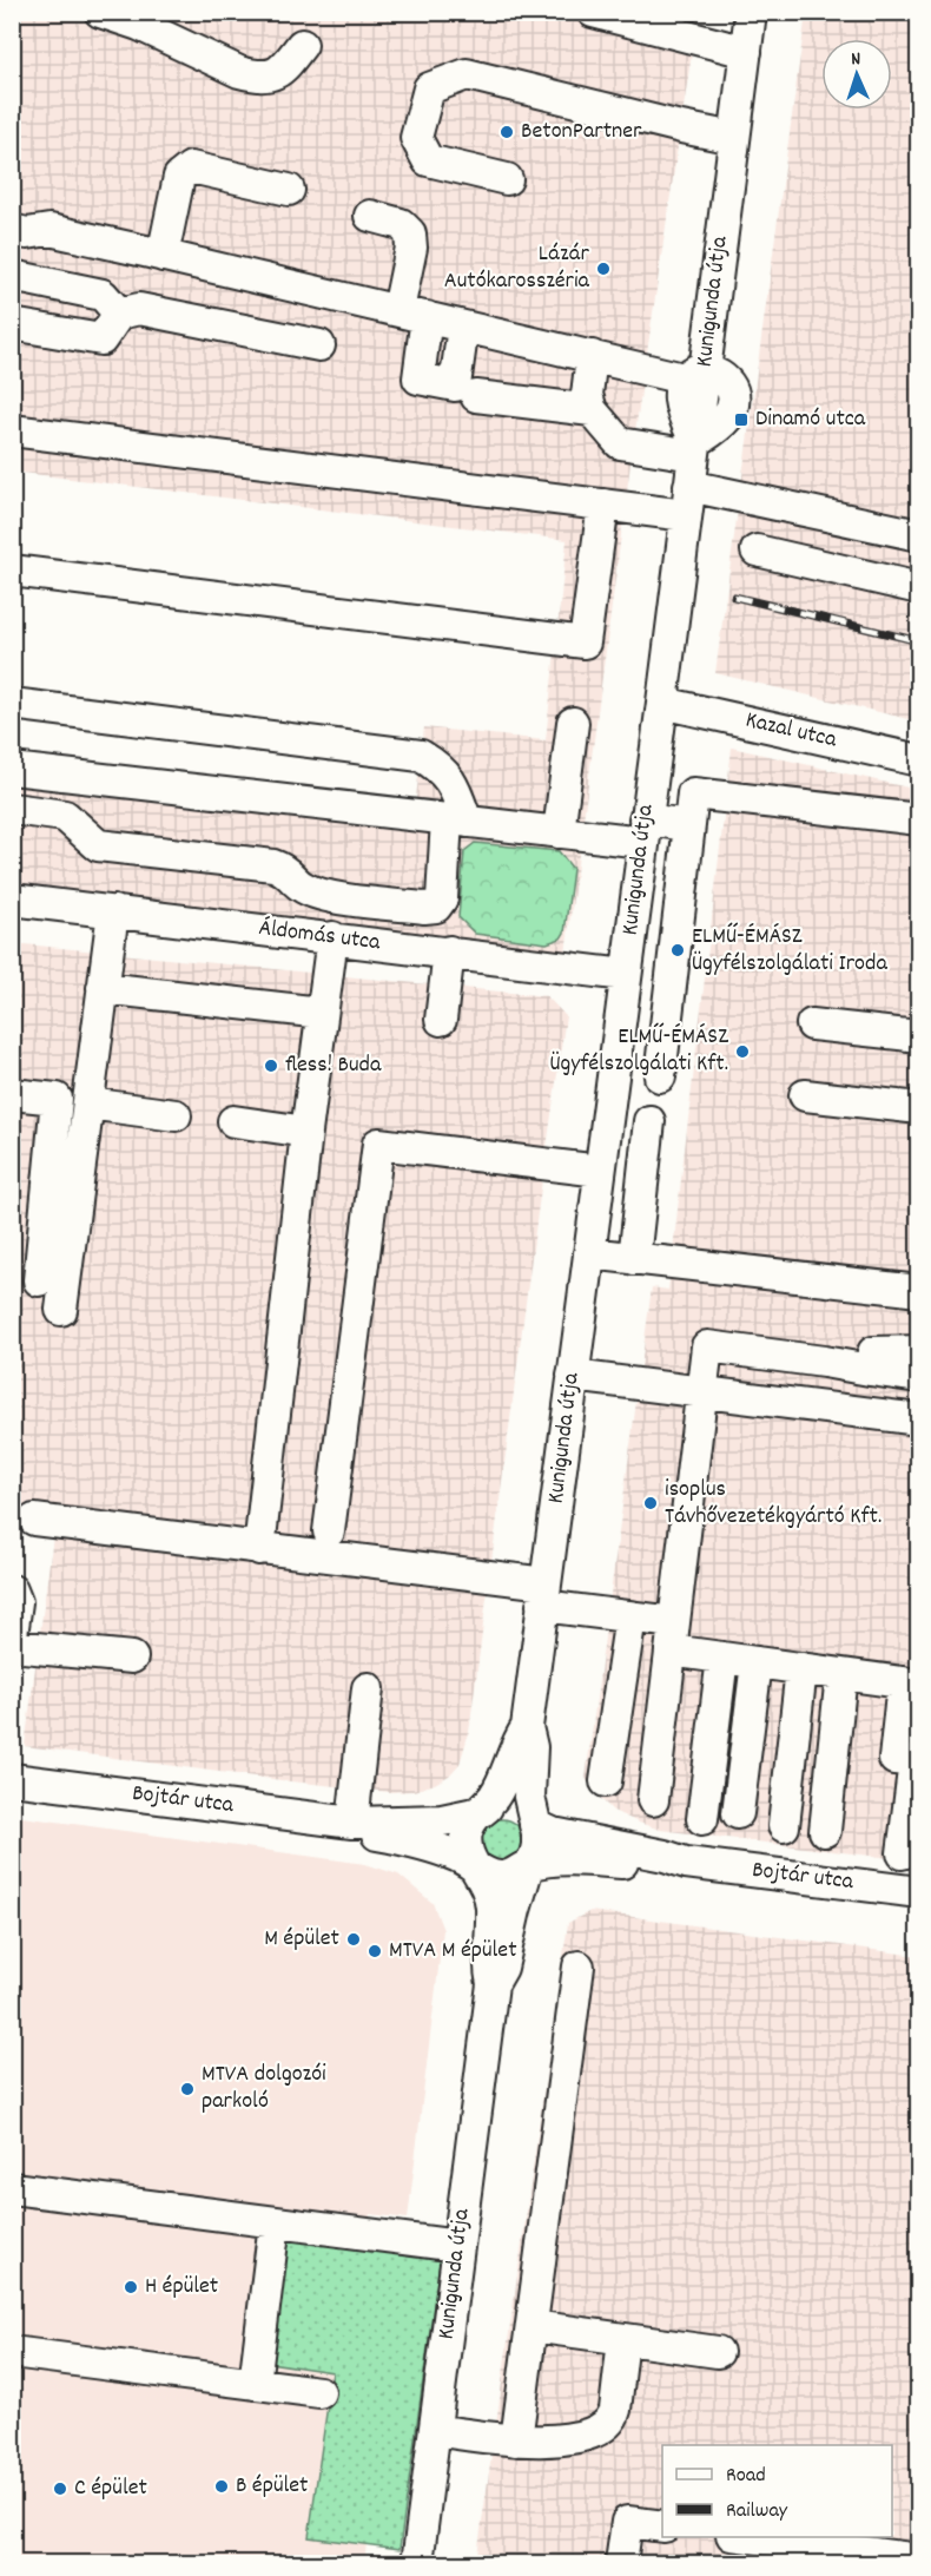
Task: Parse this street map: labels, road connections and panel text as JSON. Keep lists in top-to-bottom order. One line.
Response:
{"streets":{"street":["Kunigunda útja","Kazal utca","Áldomás utca","Bojtár utca"]},"crossings":[["Kunigunda útja","Kazal utca"],["Kunigunda útja","Áldomás utca"],["Kunigunda útja","Bojtár utca"]],"places":{"other":["BetonPartner","Lázár Autókarosszéria","ELMŰ-ÉMÁSZ Ügyfélszolgálati Iroda","ELMŰ-ÉMÁSZ Ügyfélszolgálati Kft.","fless! Buda","isoplus Távhővezetékgyártó Kft.","M épület","MTVA M épület","MTVA dolgozói parkoló","H épület","B épület","C épület"],"transit":["Dinamó utca"]},"legend":["Road","Railway"],"north":"top"}
